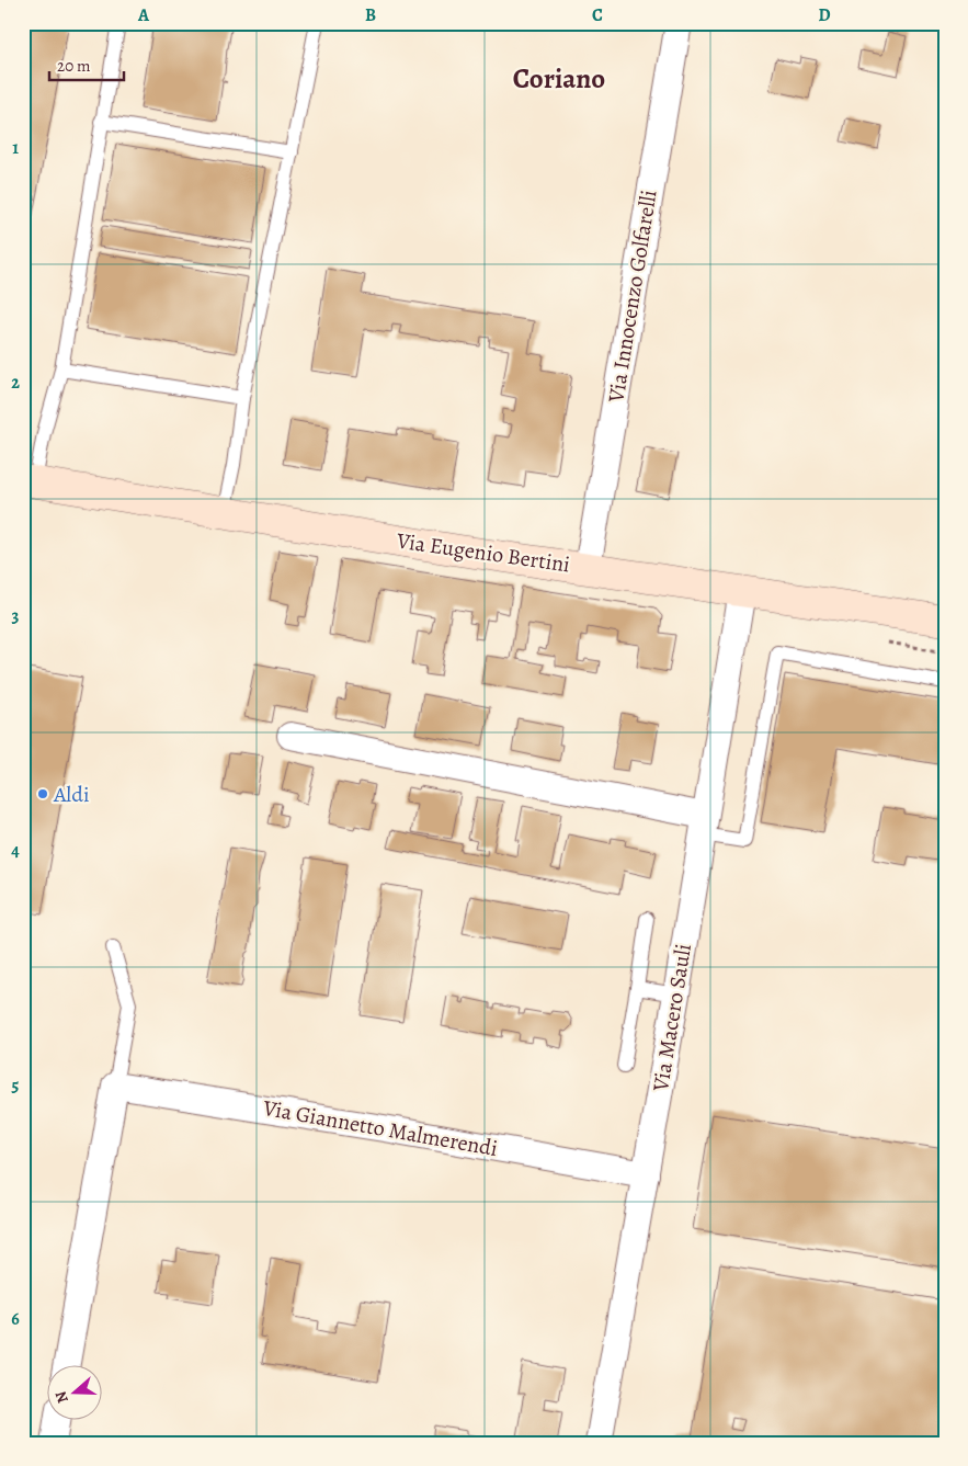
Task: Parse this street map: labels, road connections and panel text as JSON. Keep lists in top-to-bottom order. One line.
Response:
{"streets":{"main road":["Via Eugenio Bertini"],"street":["Via Innocenzo Golfarelli","Via Macero Sauli","Via Giannetto Malmerendi"]},"crossings":[["Via Innocenzo Golfarelli","Via Eugenio Bertini"],["Via Eugenio Bertini","Via Macero Sauli"],["Via Macero Sauli","Via Giannetto Malmerendi"]],"districts":["Coriano"],"places":["Aldi"],"scale_bar":"20 m","north":"left","grid":{"columns":["A","B","C","D"],"rows":["1","2","3","4","5","6"]}}
